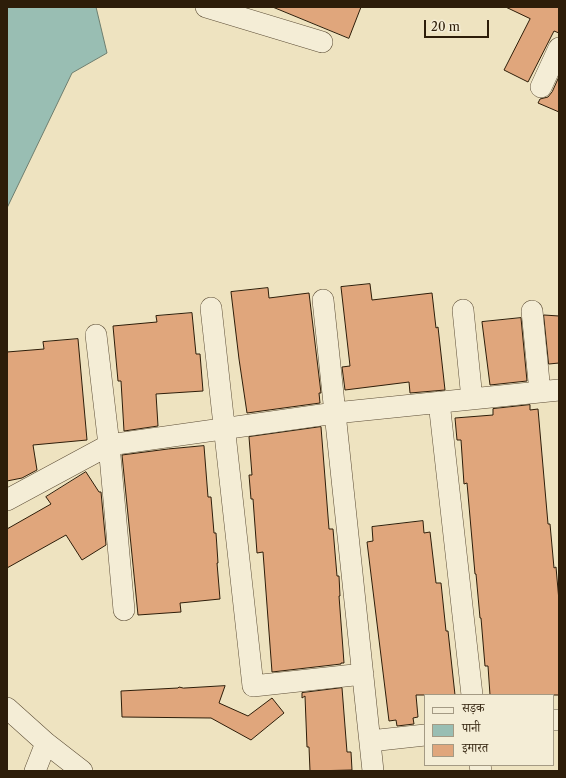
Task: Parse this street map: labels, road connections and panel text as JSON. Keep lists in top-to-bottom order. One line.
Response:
{"legend":["सड़क","पानी","इमारत"],"scale_bar":"20 m"}
